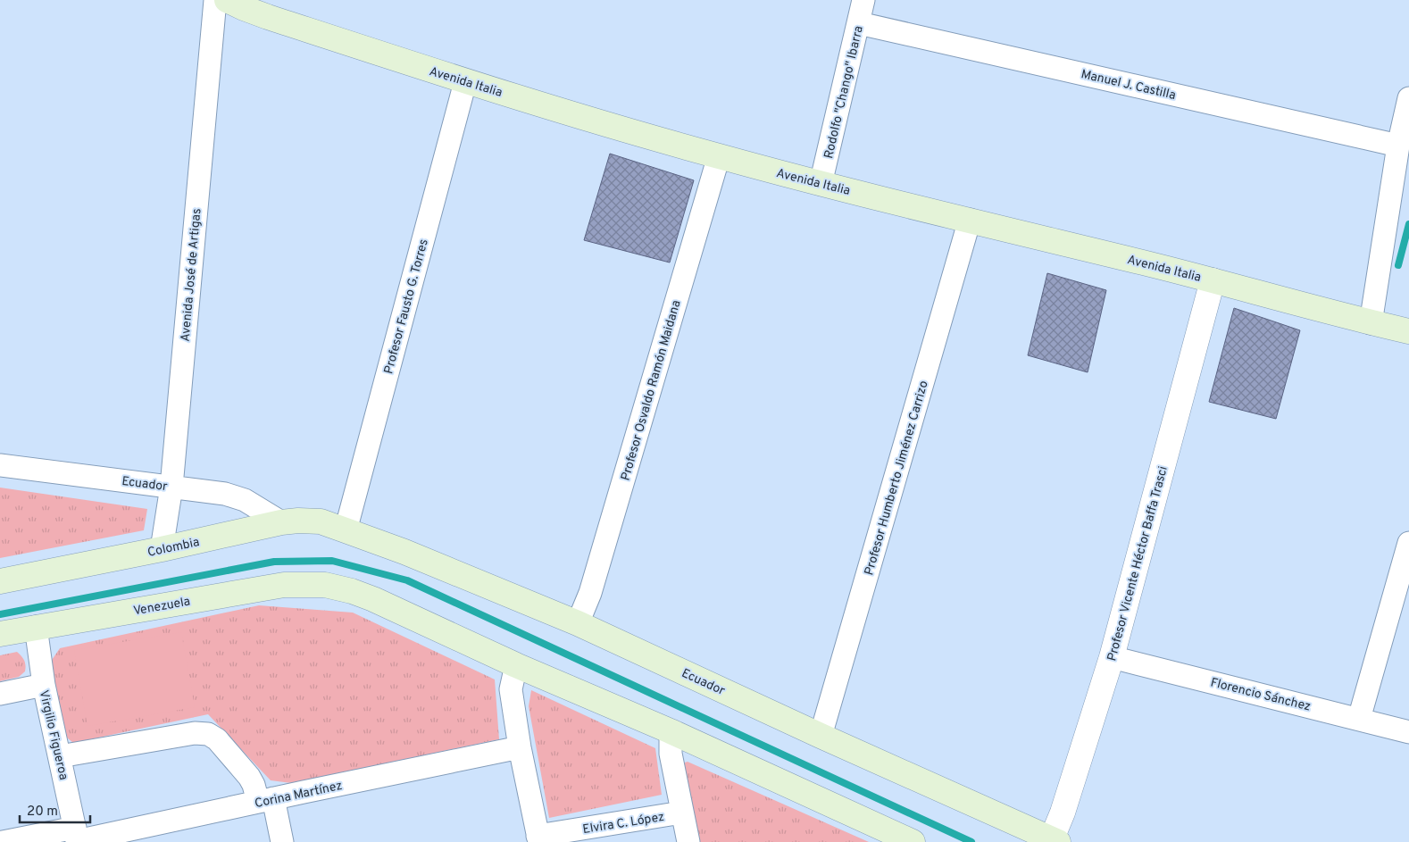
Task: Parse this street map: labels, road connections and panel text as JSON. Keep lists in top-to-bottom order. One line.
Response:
{"streets":{"main road":["Avenida Italia","Ecuador","Colombia","Venezuela"],"street":["Manuel J. Castilla","Rodolfo \"Chango\" Ibarra","Avenida José de Artigas","Profesor Fausto G. Torres","Profesor Osvaldo Ramón Maidana","Profesor Humberto Jiménez Carrizo","Profesor Vicente Héctor Baffa Trasci","Florencio Sánchez","Virgilio Figueroa","Corina Martínez","Elvira C. López"]},"crossings":[["Avenida Italia","Rodolfo \"Chango\" Ibarra"],["Avenida Italia","Profesor Fausto G. Torres"],["Avenida Italia","Profesor Osvaldo Ramón Maidana"],["Avenida Italia","Profesor Humberto Jiménez Carrizo"],["Avenida Italia","Profesor Vicente Héctor Baffa Trasci"],["Manuel J. Castilla","Rodolfo \"Chango\" Ibarra"],["Avenida José de Artigas","Ecuador"],["Avenida José de Artigas","Colombia"],["Profesor Fausto G. Torres","Ecuador"],["Profesor Fausto G. Torres","Colombia"],["Profesor Osvaldo Ramón Maidana","Ecuador"],["Profesor Humberto Jiménez Carrizo","Ecuador"],["Ecuador","Colombia"],["Ecuador","Profesor Vicente Héctor Baffa Trasci"],["Profesor Vicente Héctor Baffa Trasci","Florencio Sánchez"],["Venezuela","Virgilio Figueroa"],["Virgilio Figueroa","Corina Martínez"]],"scale_bar":"20 m"}
